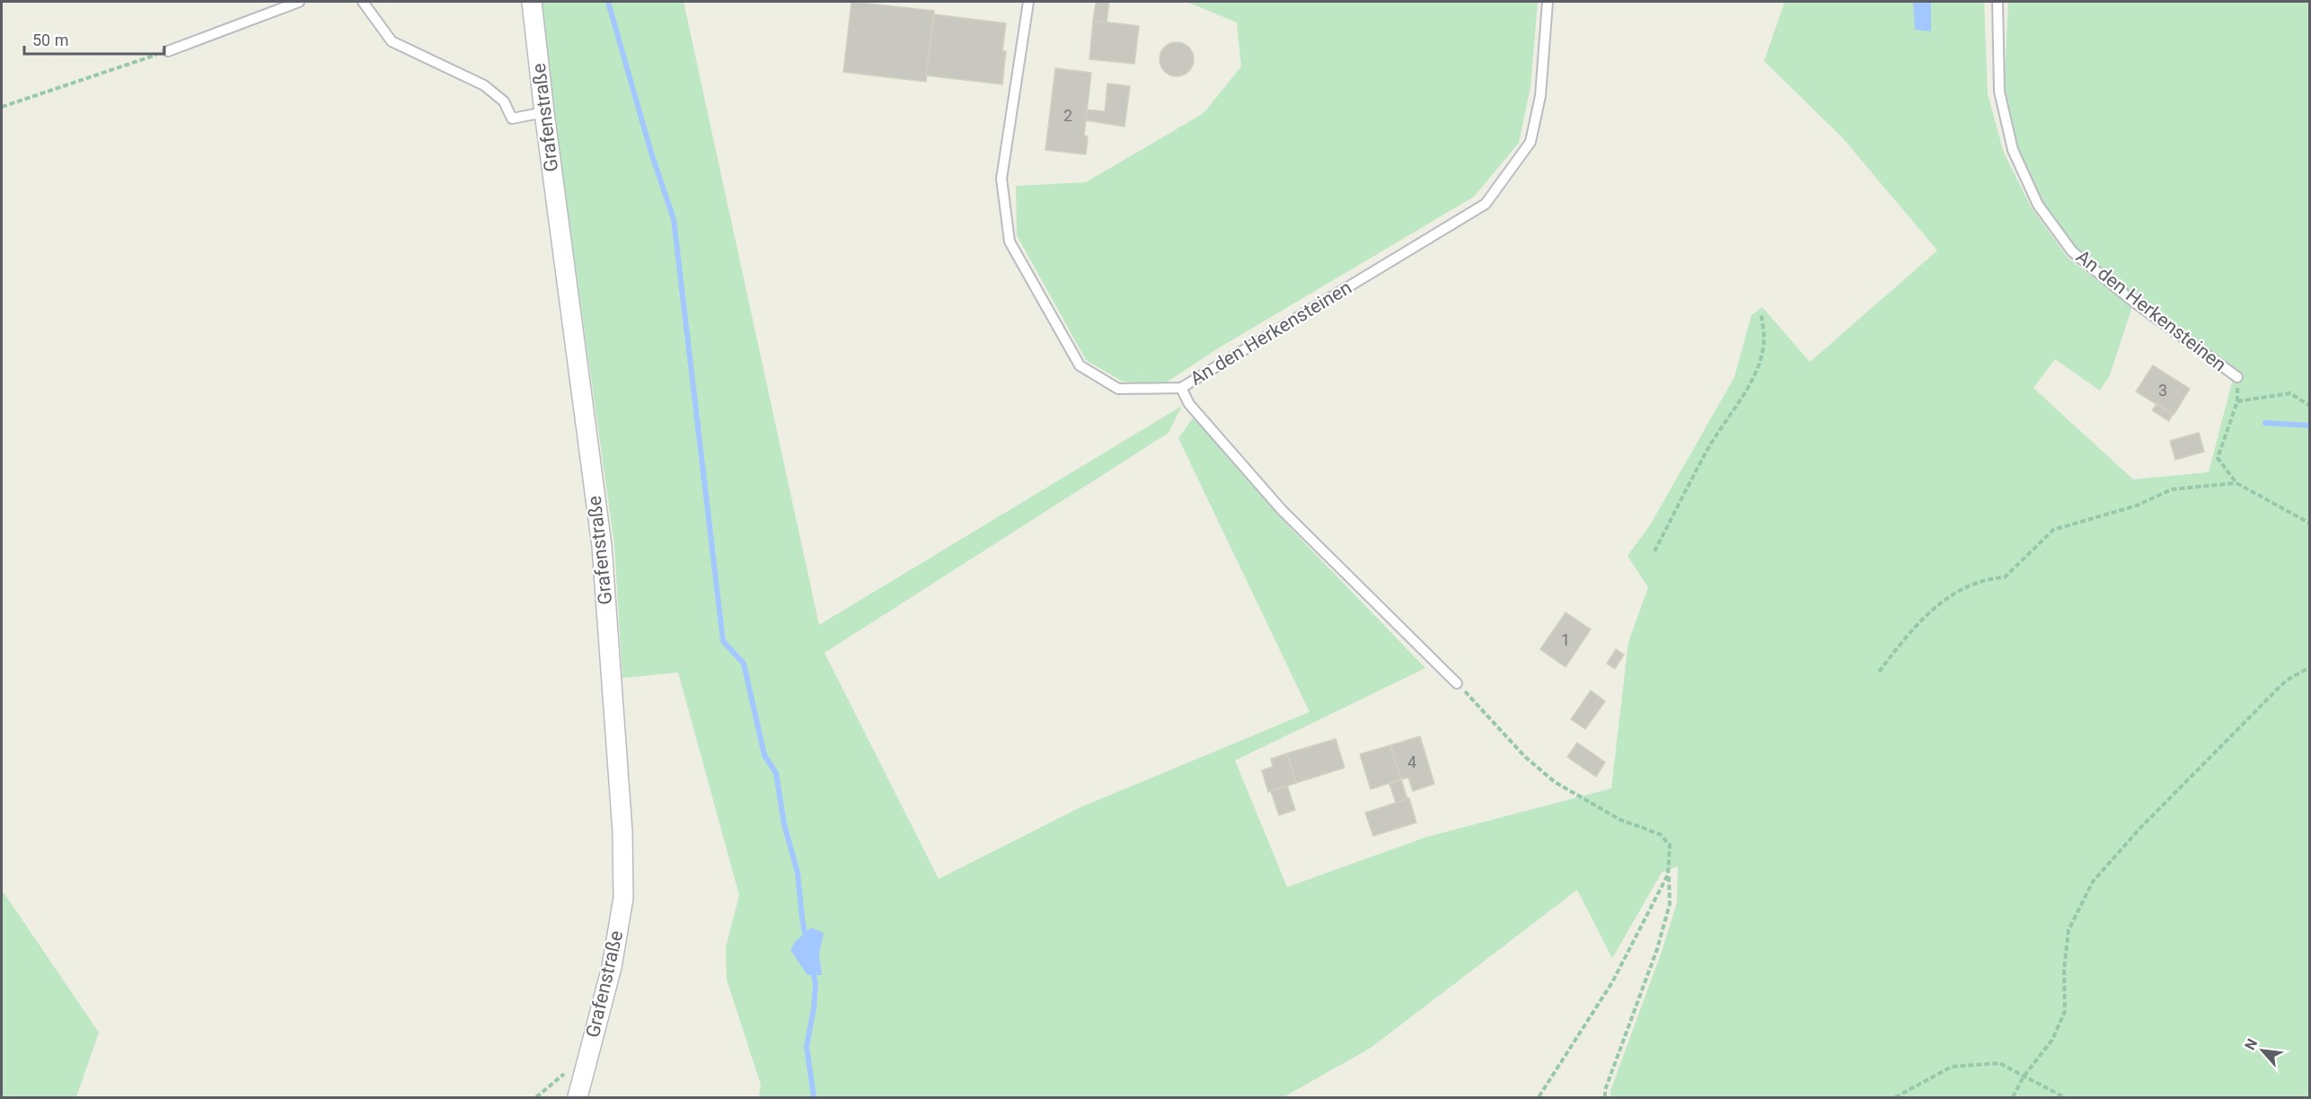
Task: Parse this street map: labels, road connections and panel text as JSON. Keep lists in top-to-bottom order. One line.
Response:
{"streets":{"street":["Grafenstraße"],"lane":["An den Herkensteinen"]},"house_numbers":["2","3","1","4"],"scale_bar":"50 m","north":"top left"}
